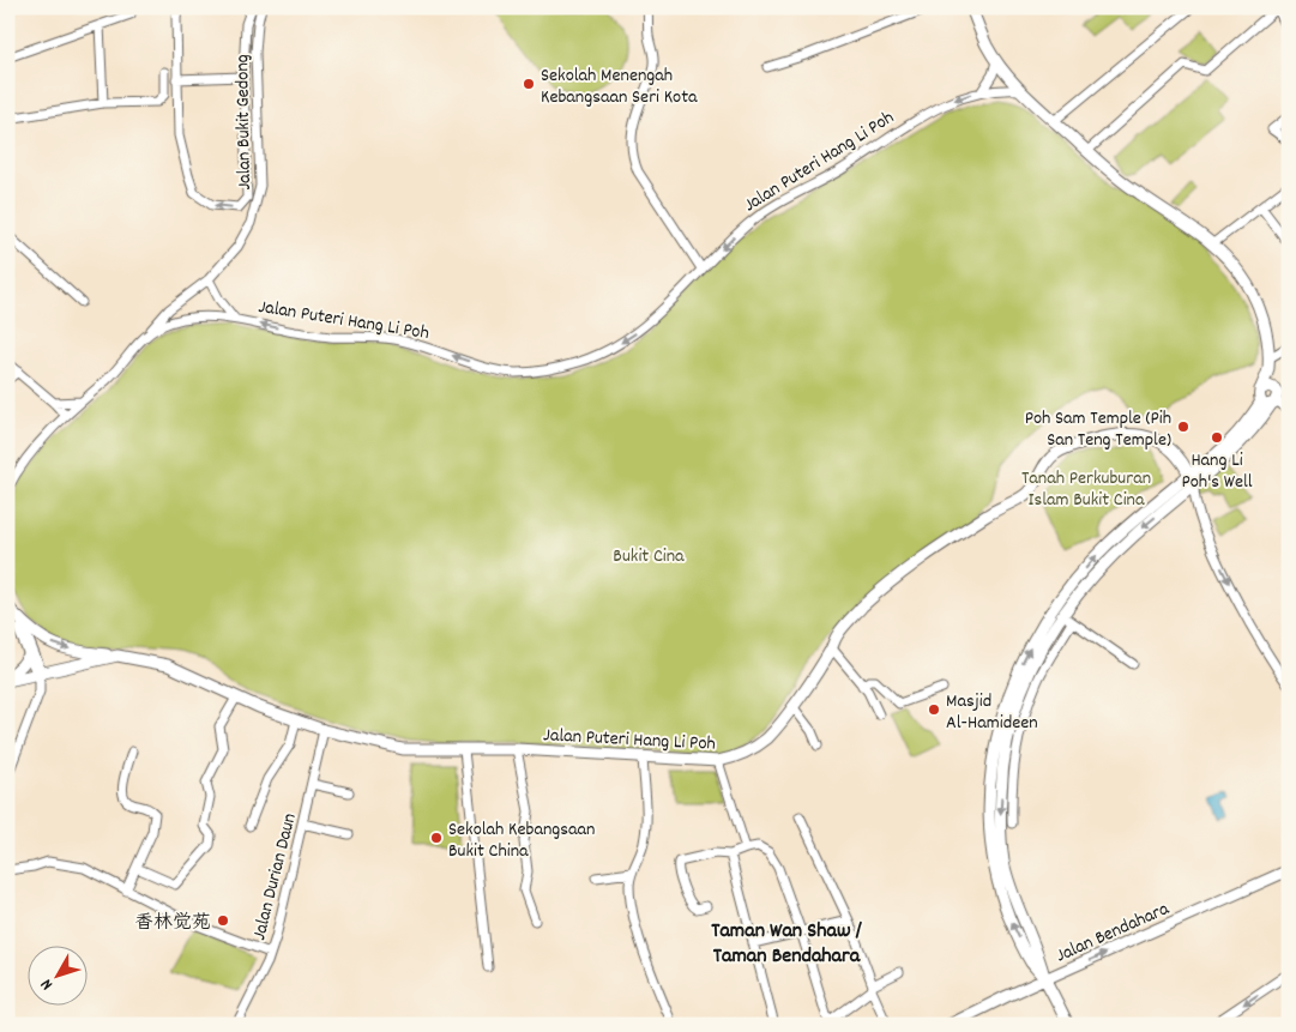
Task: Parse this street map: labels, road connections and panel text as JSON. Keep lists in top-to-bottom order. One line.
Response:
{"streets":{"main road":["Jalan Puteri Hang Li Poh","Jalan Bendahara"],"street":["Jalan Bukit Gedong","Jalan Durian Daun"]},"crossings":[["Jalan Bukit Gedong","Jalan Puteri Hang Li Poh"],["Jalan Puteri Hang Li Poh","Jalan Durian Daun"]],"one_way":["Jalan Bendahara"],"districts":["Taman Wan Shaw / Taman Bendahara"],"parks":["Tanah Perkuburan Islam Bukit Cina","Bukit Cina"],"places":["Sekolah Menengah Kebangsaan Seri Kota","Poh Sam Temple (Pih San Teng Temple)","Hang Li Poh's Well","Masjid Al-Hamideen","Sekolah Kebangsaan Bukit China","香林觉苑"],"north":"bottom left"}
